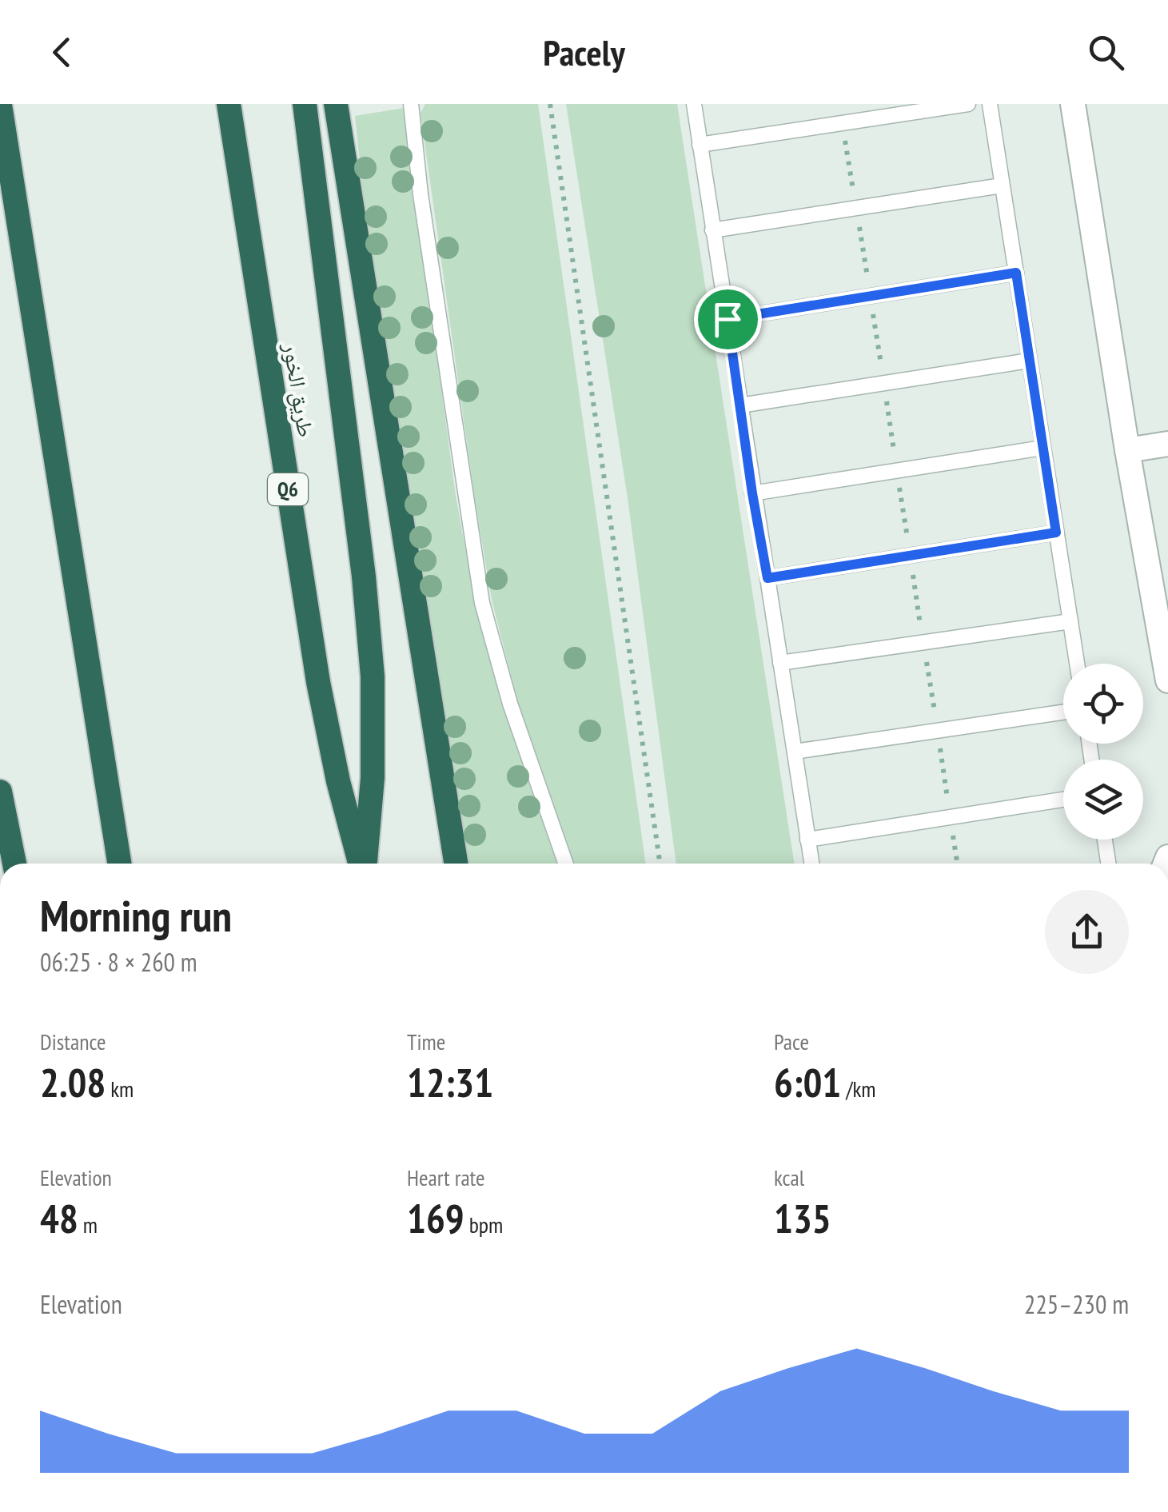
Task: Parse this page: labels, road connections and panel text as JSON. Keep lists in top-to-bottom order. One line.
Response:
{"streets":{"highway":["طريق الخور","Q6"]},"page":{"header":"Pacely","heading":["Morning run","06:25 · 8 × 260 m"],"stats":[["Distance","2.08 km"],["Time","12:31"],["Pace","6:01 /km"],["Elevation","48 m"],["Heart rate","169 bpm"],["kcal","135"]],"chart":["Elevation","225–230 m"]}}
